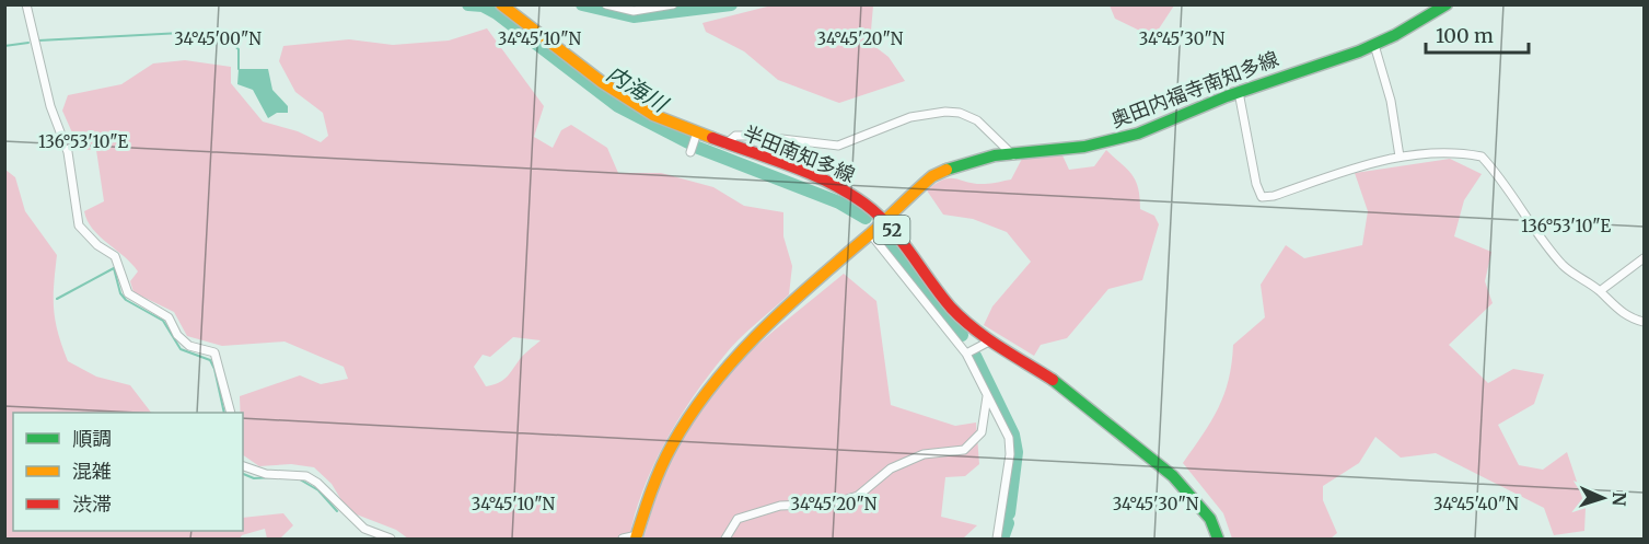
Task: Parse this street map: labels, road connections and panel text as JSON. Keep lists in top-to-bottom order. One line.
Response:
{"streets":{"main road":["奥田内福寺南知多線","半田南知多線","52"]},"crossings":[["奥田内福寺南知多線","半田南知多線"]],"water":["内海川"],"legend":["順調","混雑","渋滞"],"scale_bar":"100 m","north":"right","coordinates":["34°45'00\"N","34°45'10\"N","34°45'20\"N","34°45'30\"N","136°53'10\"E","34°45'40\"N"]}
